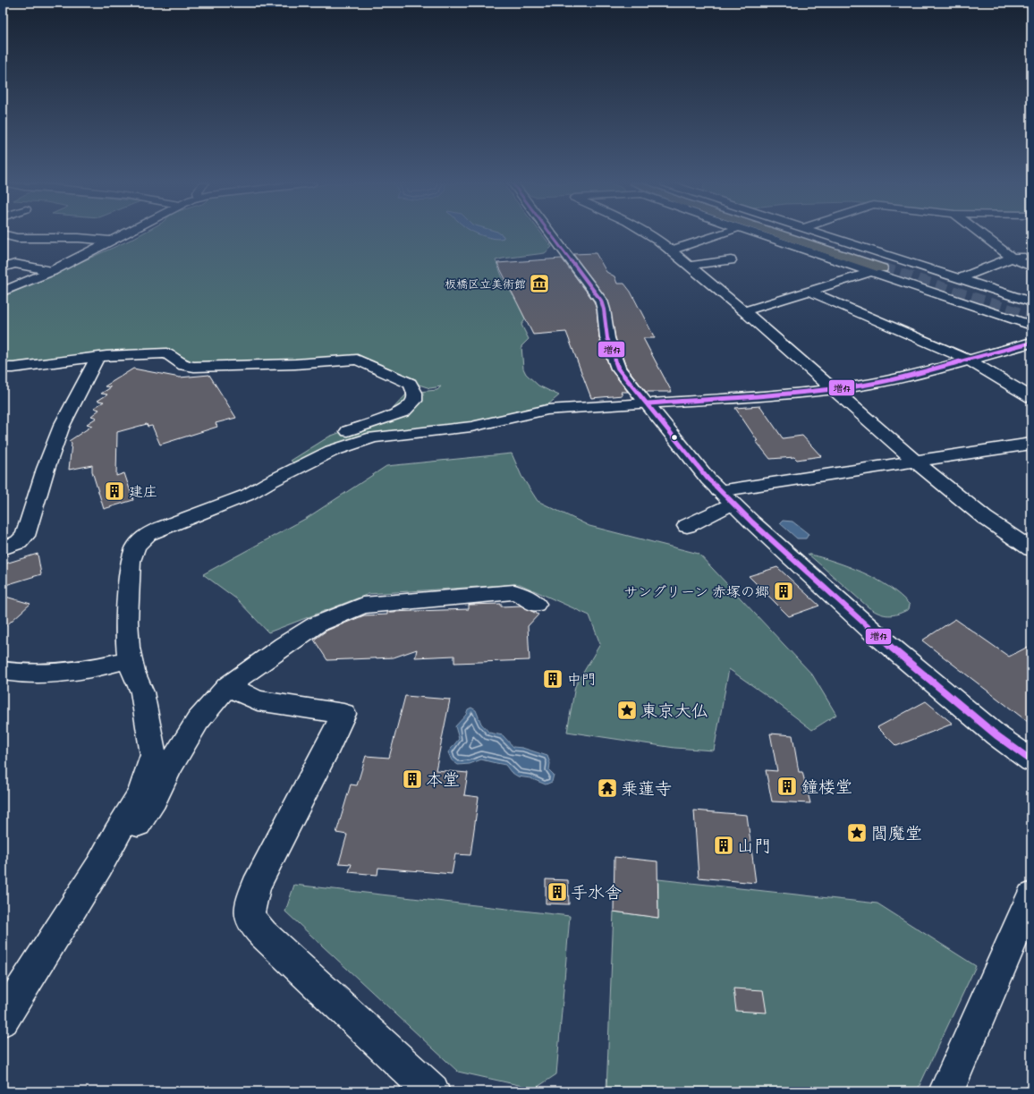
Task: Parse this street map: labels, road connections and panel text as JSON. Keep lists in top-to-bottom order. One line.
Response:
{"places":{"museum":["板橋区立美術館"],"building":["建庄","サングリーン 赤塚の郷","中門","本堂","鐘楼堂","山門","手水舎"],"place":["東京大仏","閻魔堂"],"temple":["乗蓮寺"]},"lines":["transit line 増17"]}
